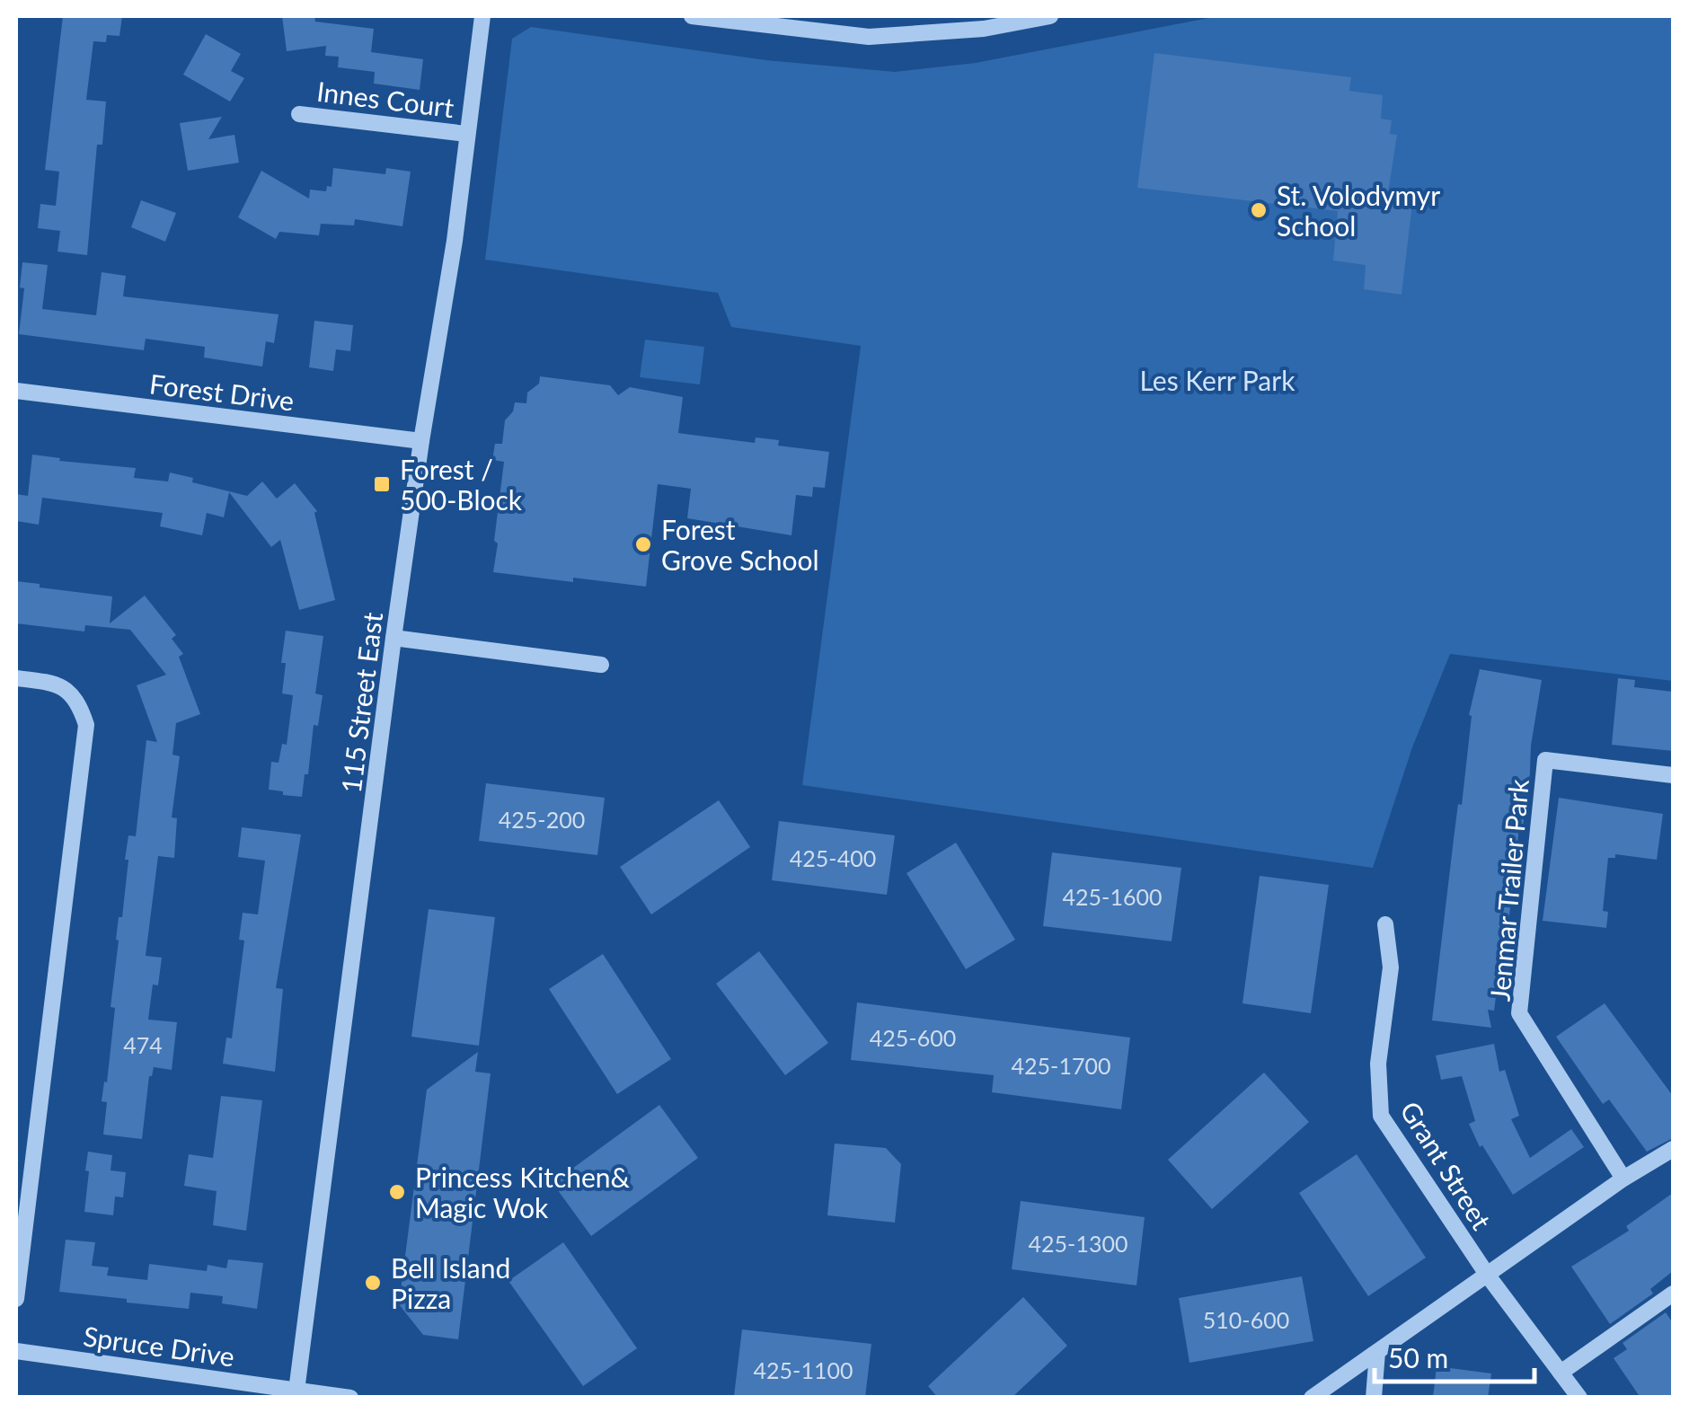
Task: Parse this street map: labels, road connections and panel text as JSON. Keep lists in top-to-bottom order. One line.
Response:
{"streets":{"street":["Innes Court","Forest Drive","115 Street East","Jenmar Trailer Park","Grant Street","Spruce Drive"]},"crossings":[["Innes Court","115 Street East"],["Forest Drive","115 Street East"],["115 Street East","Spruce Drive"]],"parks":["Les Kerr Park"],"places":{"other":["St. Volodymyr School","Forest Grove School","Princess Kitchen& Magic Wok","Bell Island Pizza"],"transit":["Forest / 500-Block"]},"house_numbers":["425-200","425-400","425-1600","425-600","474","425-1700","425-1300","510-600","425-1100"],"scale_bar":"50 m"}
